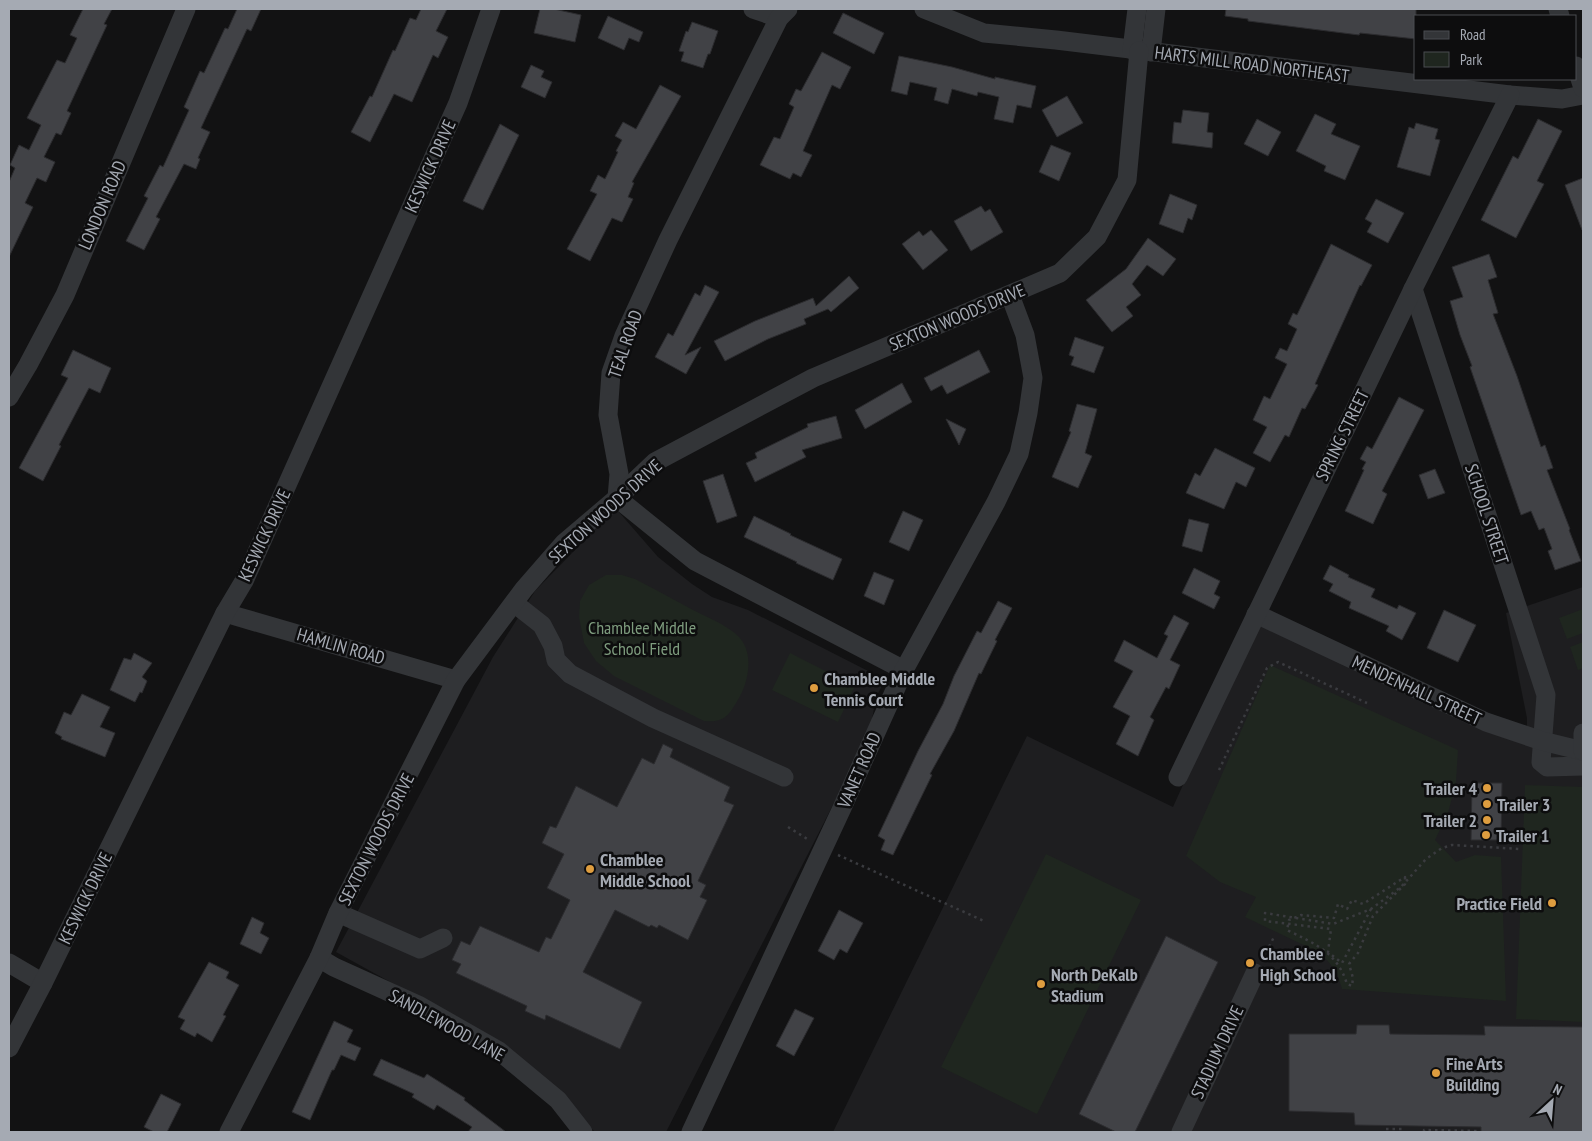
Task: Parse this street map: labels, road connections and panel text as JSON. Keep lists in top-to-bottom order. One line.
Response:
{"streets":{"street":["HARTS MILL ROAD NORTHEAST","KESWICK DRIVE","LONDON ROAD","SEXTON WOODS DRIVE","TEAL ROAD","SPRING STREET","SCHOOL STREET","HAMLIN ROAD","MENDENHALL STREET","VANET ROAD","SANDLEWOOD LANE","STADIUM DRIVE"]},"crossings":[["HARTS MILL ROAD NORTHEAST","SEXTON WOODS DRIVE"],["HARTS MILL ROAD NORTHEAST","SPRING STREET"],["KESWICK DRIVE","HAMLIN ROAD"],["SEXTON WOODS DRIVE","TEAL ROAD"],["SEXTON WOODS DRIVE","HAMLIN ROAD"],["SEXTON WOODS DRIVE","VANET ROAD"],["SEXTON WOODS DRIVE","SANDLEWOOD LANE"],["SPRING STREET","SCHOOL STREET"],["SPRING STREET","MENDENHALL STREET"],["SCHOOL STREET","MENDENHALL STREET"]],"parks":["Chamblee Middle School Field"],"places":["Chamblee Middle Tennis Court","Trailer 4","Trailer 3","Trailer 2","Trailer 1","Chamblee Middle School","Practice Field","Chamblee High School","North DeKalb Stadium","Fine Arts Building"],"legend":["Road","Park"],"north":"top right"}
